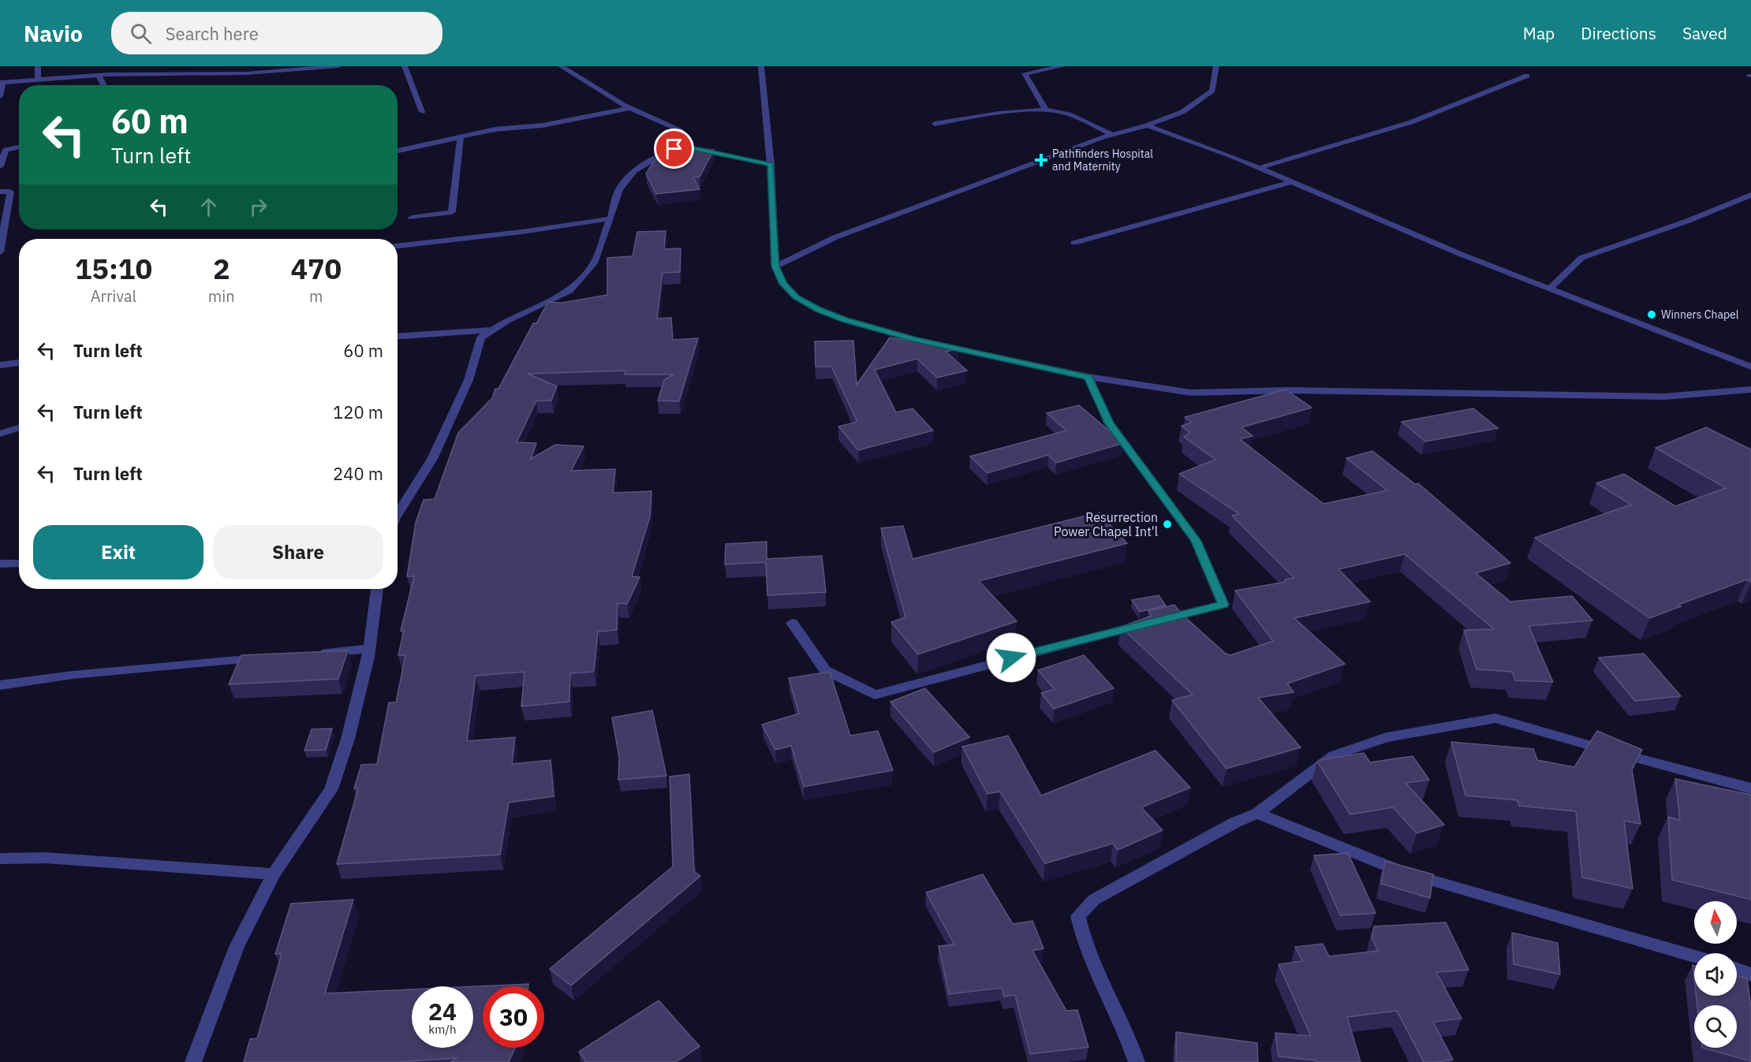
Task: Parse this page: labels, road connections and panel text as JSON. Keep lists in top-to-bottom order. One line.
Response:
{"places":{"health":["Pathfinders Hospital and Maternity"],"other":["Winners Chapel","Resurrection Power Chapel Int'l"]},"north":"top","page":{"header":"Navio","search":"Search here","nav":["Map","Directions","Saved"],"turn":["60 m","Turn left"],"eta":["15:10","Arrival","2","min","470","m"],"list":[{"name":"Turn left","value":"60 m"},{"name":"Turn left","value":"120 m"},{"name":"Turn left","value":"240 m"}],"buttons":["Exit","Share"],"speed":"24 km/h","limit":"30"}}
